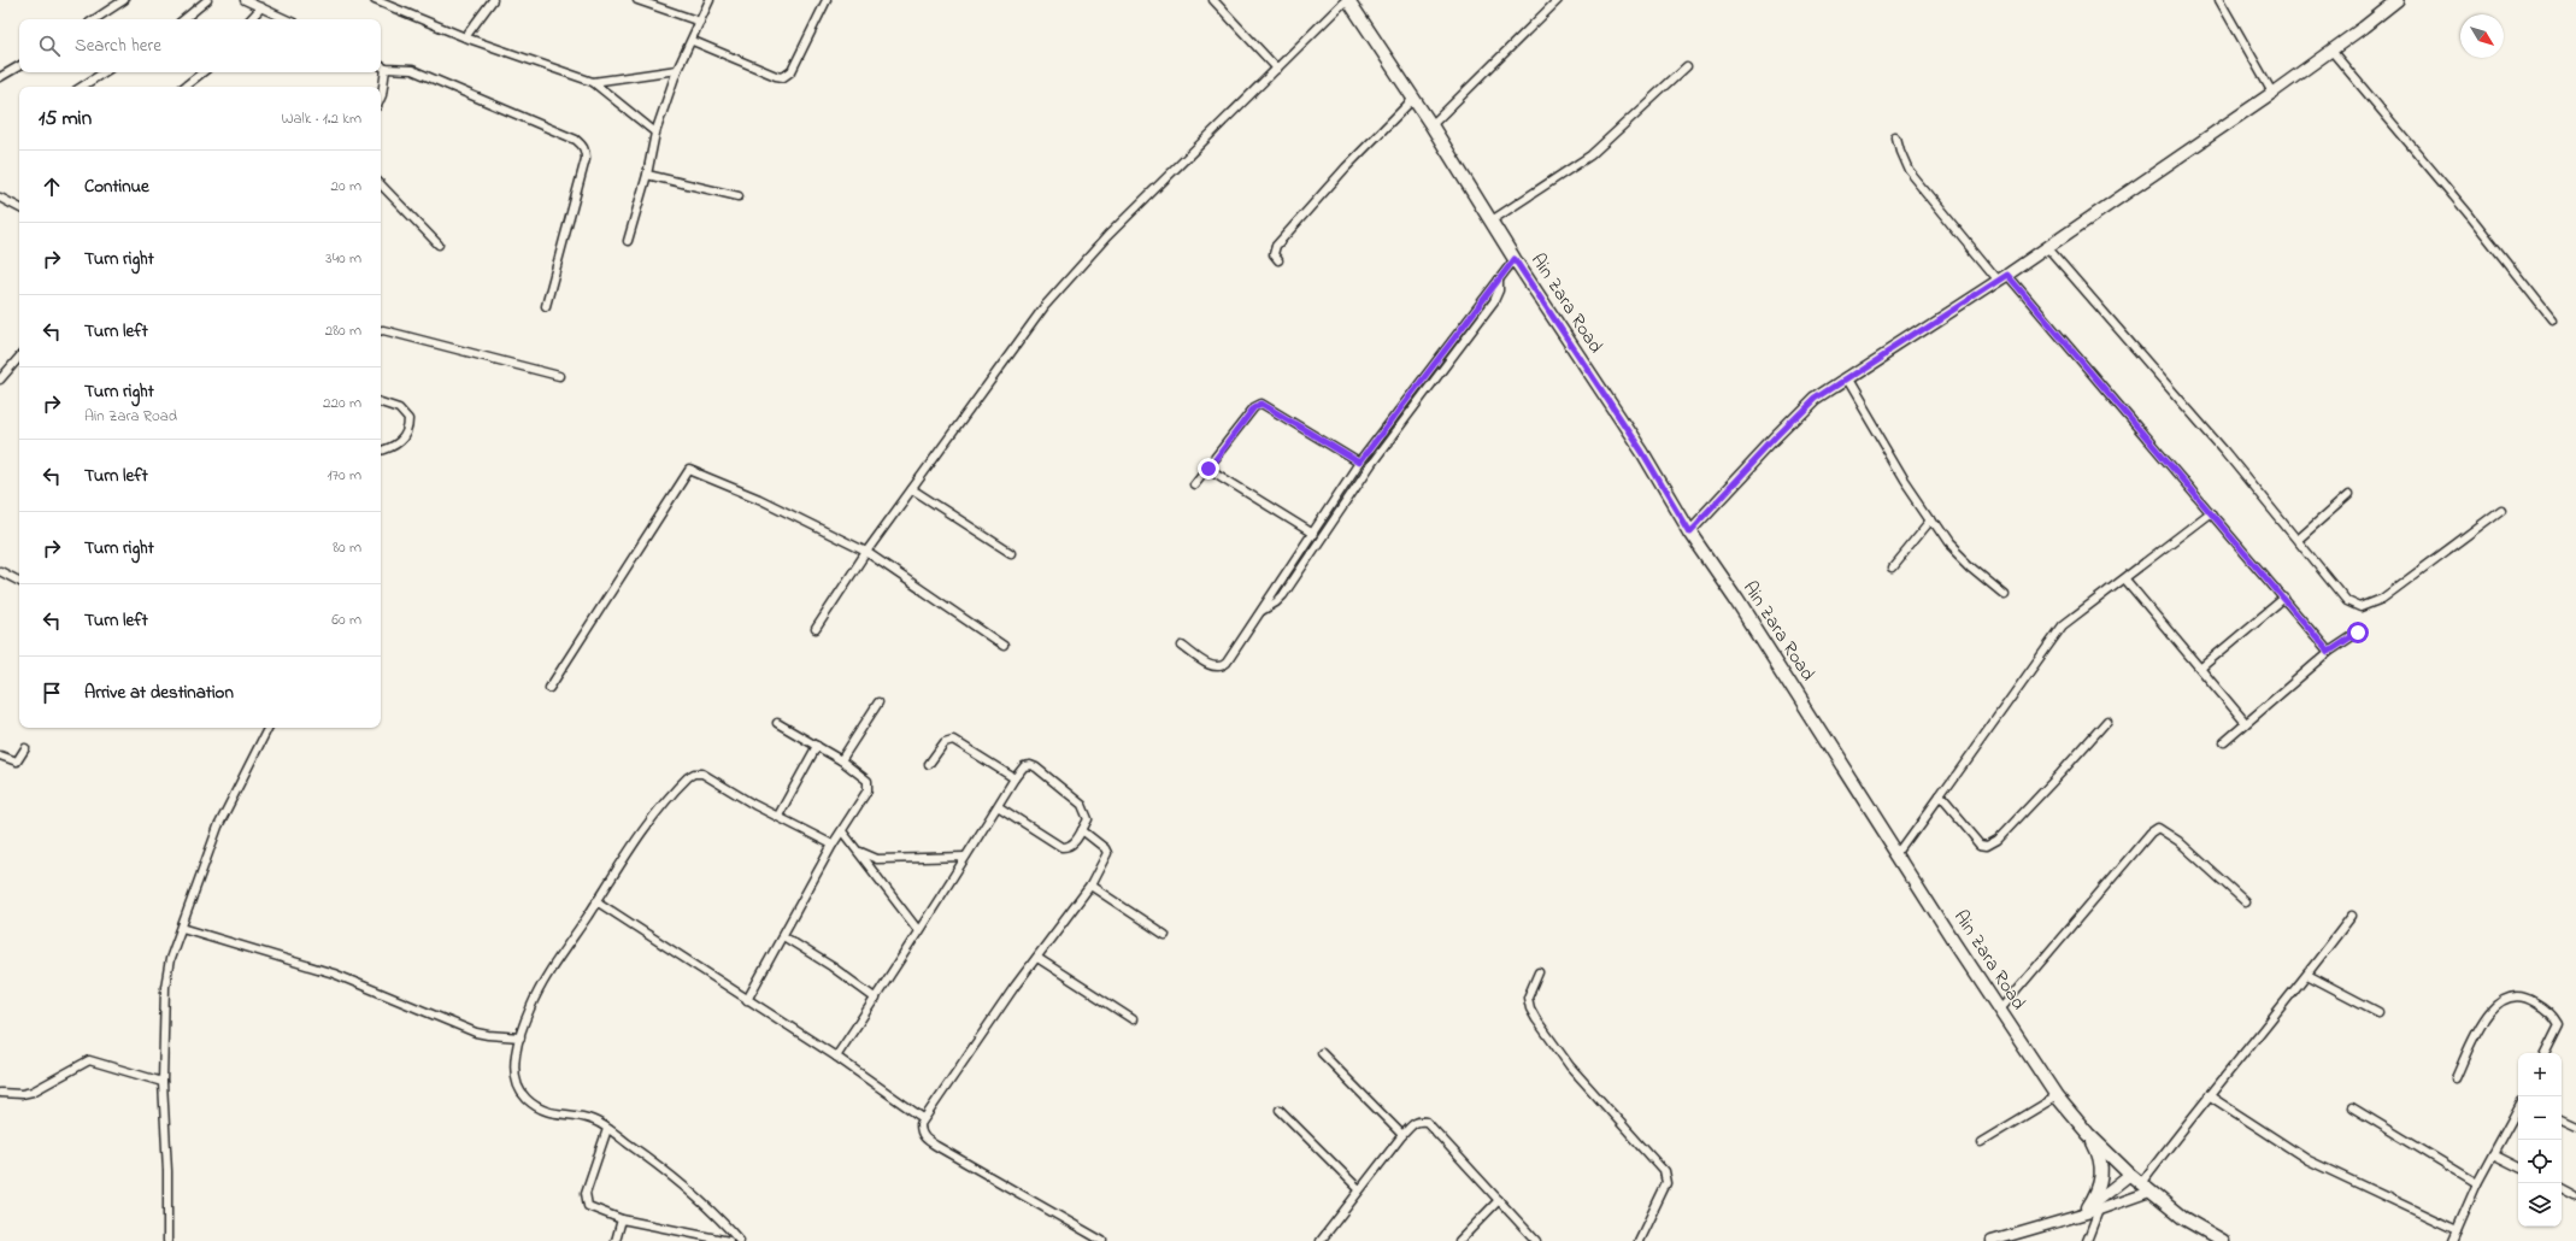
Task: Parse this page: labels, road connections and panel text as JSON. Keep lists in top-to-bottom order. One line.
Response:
{"streets":{"main road":["Ain Zara Road"]},"north":"bottom right","page":{"search":"Search here","heading":["15 min","Walk · 1.2 km"],"list":[["Continue","20 m"],["Turn right","340 m"],["Turn left","280 m"],["Turn right","Ain Zara Road","220 m"],["Turn left","170 m"],["Turn right","80 m"],["Turn left","60 m"],"Arrive at destination"],"map_buttons":["+","−"]}}
